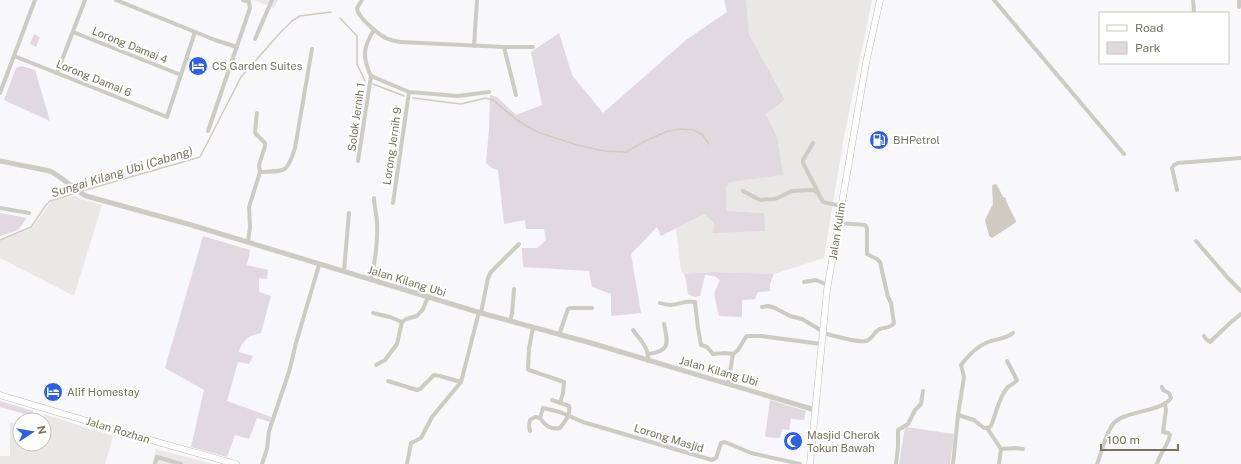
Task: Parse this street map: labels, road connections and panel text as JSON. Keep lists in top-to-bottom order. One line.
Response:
{"streets":{"main road":["Jalan Kulim","Jalan Rozhan"],"street":["Lorong Damai 4","Lorong Damai 6","Solok Jernih 1","Lorong Jernih 9","Jalan Kilang Ubi","Lorong Masjid"]},"crossings":[["Lorong Damai 4","Lorong Damai 6"],["Jalan Kulim","Jalan Kilang Ubi"]],"water":["Sungai Kilang Ubi (Cabang)"],"places":{"hotel":["CS Garden Suites","Alif Homestay"],"fuel station":["BHPetrol"],"mosque":["Masjid Cherok Tokun Bawah"]},"legend":["Road","Park"],"scale_bar":"100 m","north":"right"}
